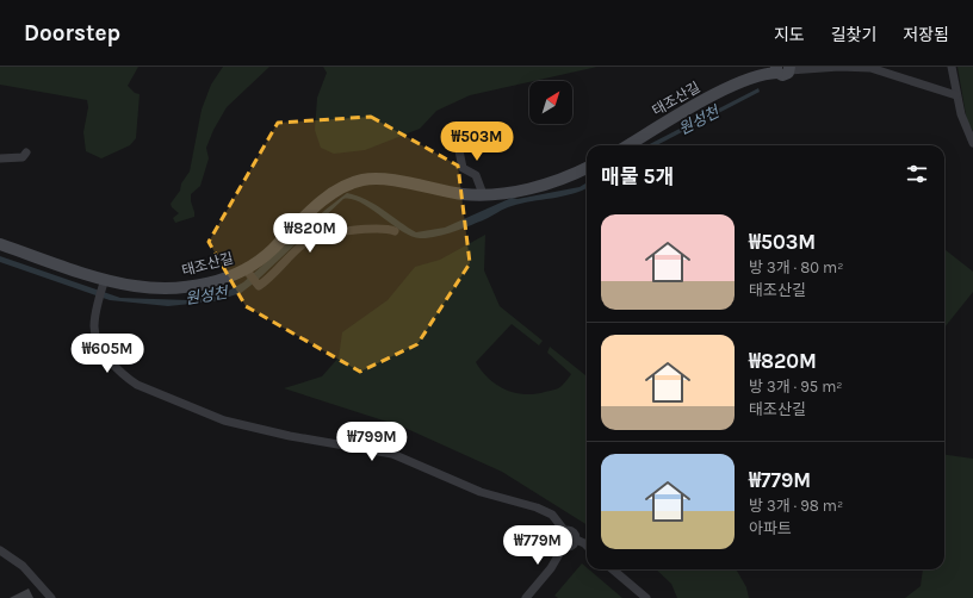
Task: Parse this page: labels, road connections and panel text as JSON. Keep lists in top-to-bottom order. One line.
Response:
{"streets":{"street":["태조산길"]},"water":["원성천"],"north":"top right","page":{"header":"Doorstep","nav":["지도","길찾기","저장됨"],"price":["₩503M","₩820M","₩605M","₩799M","₩779M"],"heading":"매물 5개","list":[{"name":"₩503M","note":"방 3개 · 80 m² · 태조산길"},{"name":"₩820M","note":"방 3개 · 95 m² · 태조산길"},{"name":"₩779M","note":"방 3개 · 98 m² · 아파트"}]}}
